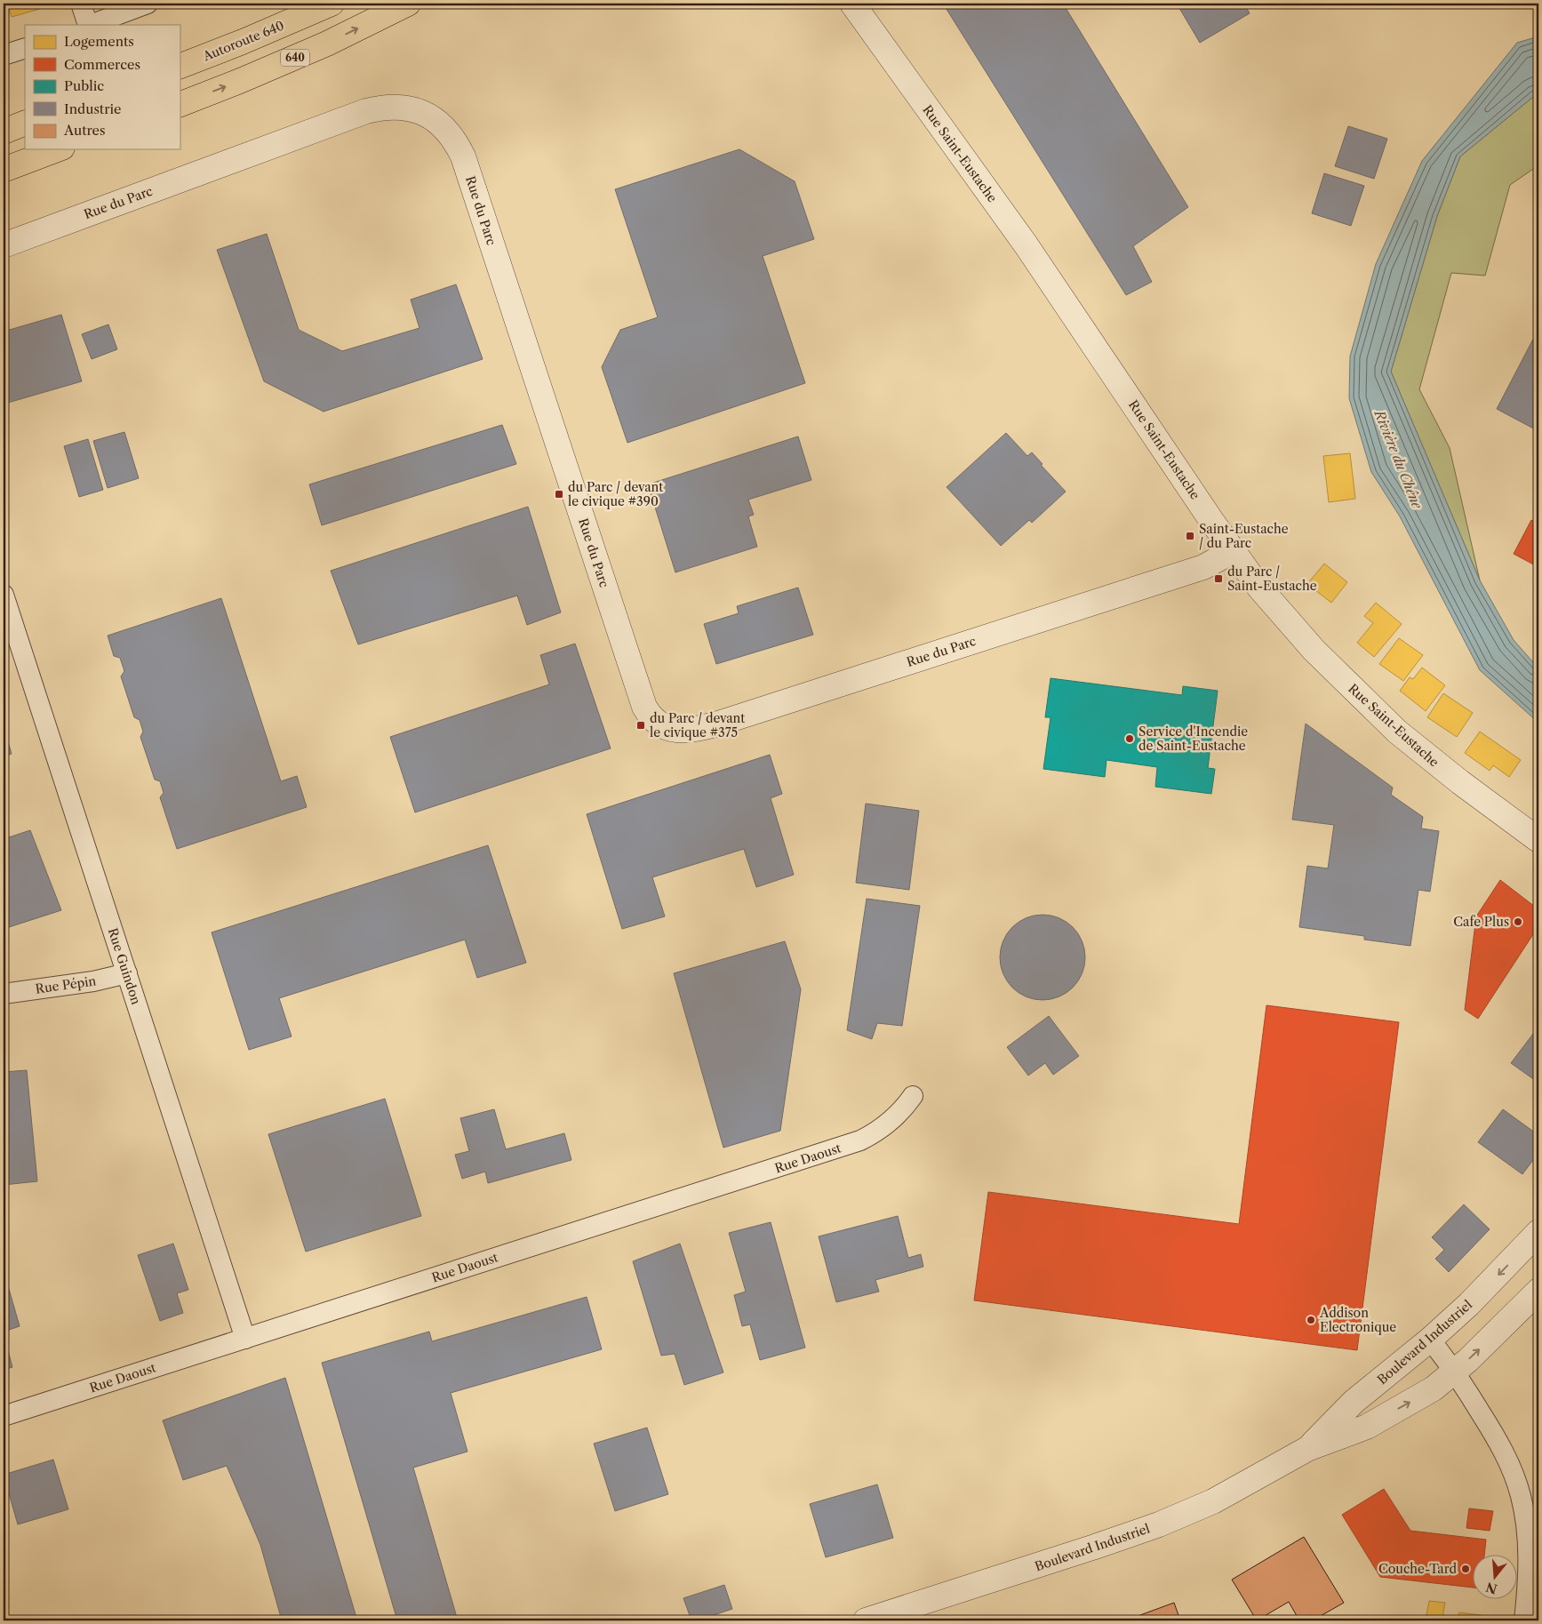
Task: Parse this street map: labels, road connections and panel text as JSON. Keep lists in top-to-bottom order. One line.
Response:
{"streets":{"highway":["Autoroute 640","640"],"street":["Rue Saint-Eustache","Rue du Parc","Rue Guindon","Rue Pépin","Rue Daoust","Boulevard Industriel"]},"crossings":[["Rue Saint-Eustache","Rue du Parc"],["Rue Guindon","Rue Pépin"],["Rue Guindon","Rue Daoust"]],"water":["Rivière du Chêne"],"places":{"transit":["du Parc / devant le civique #390","Saint-Eustache / du Parc","du Parc / Saint-Eustache","du Parc / devant le civique #375"],"other":["Service d'Incendie de Saint-Eustache","Cafe Plus","Addison Electronique","Couche-Tard"]},"legend":["Logements","Commerces","Public","Industrie","Autres"],"north":"bottom"}
